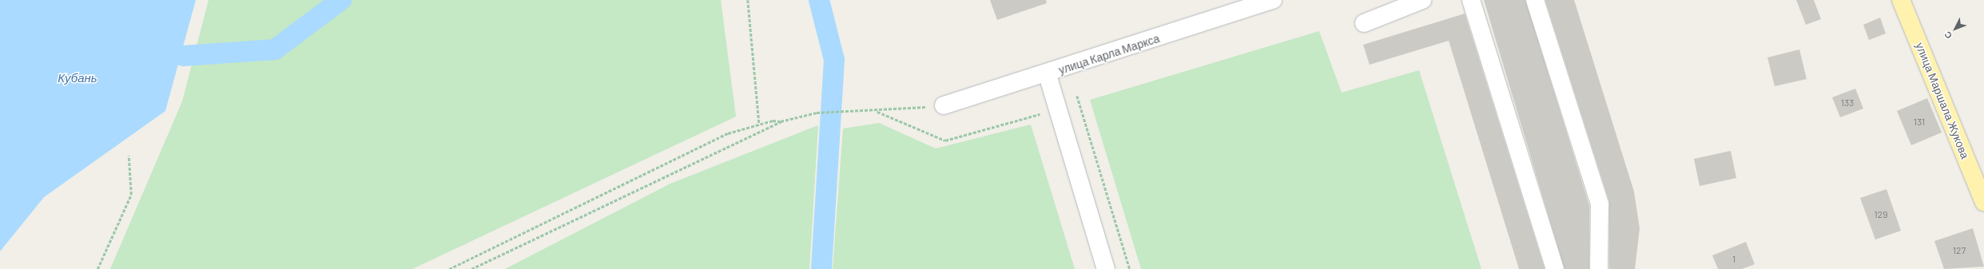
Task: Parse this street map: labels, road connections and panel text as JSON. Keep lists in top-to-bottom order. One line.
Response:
{"streets":{"main road":["улица Маршала Жукова"],"street":["улица Карла Маркса"]},"water":["Кубань"],"house_numbers":["133","131","129","127","1"],"north":"bottom left"}
